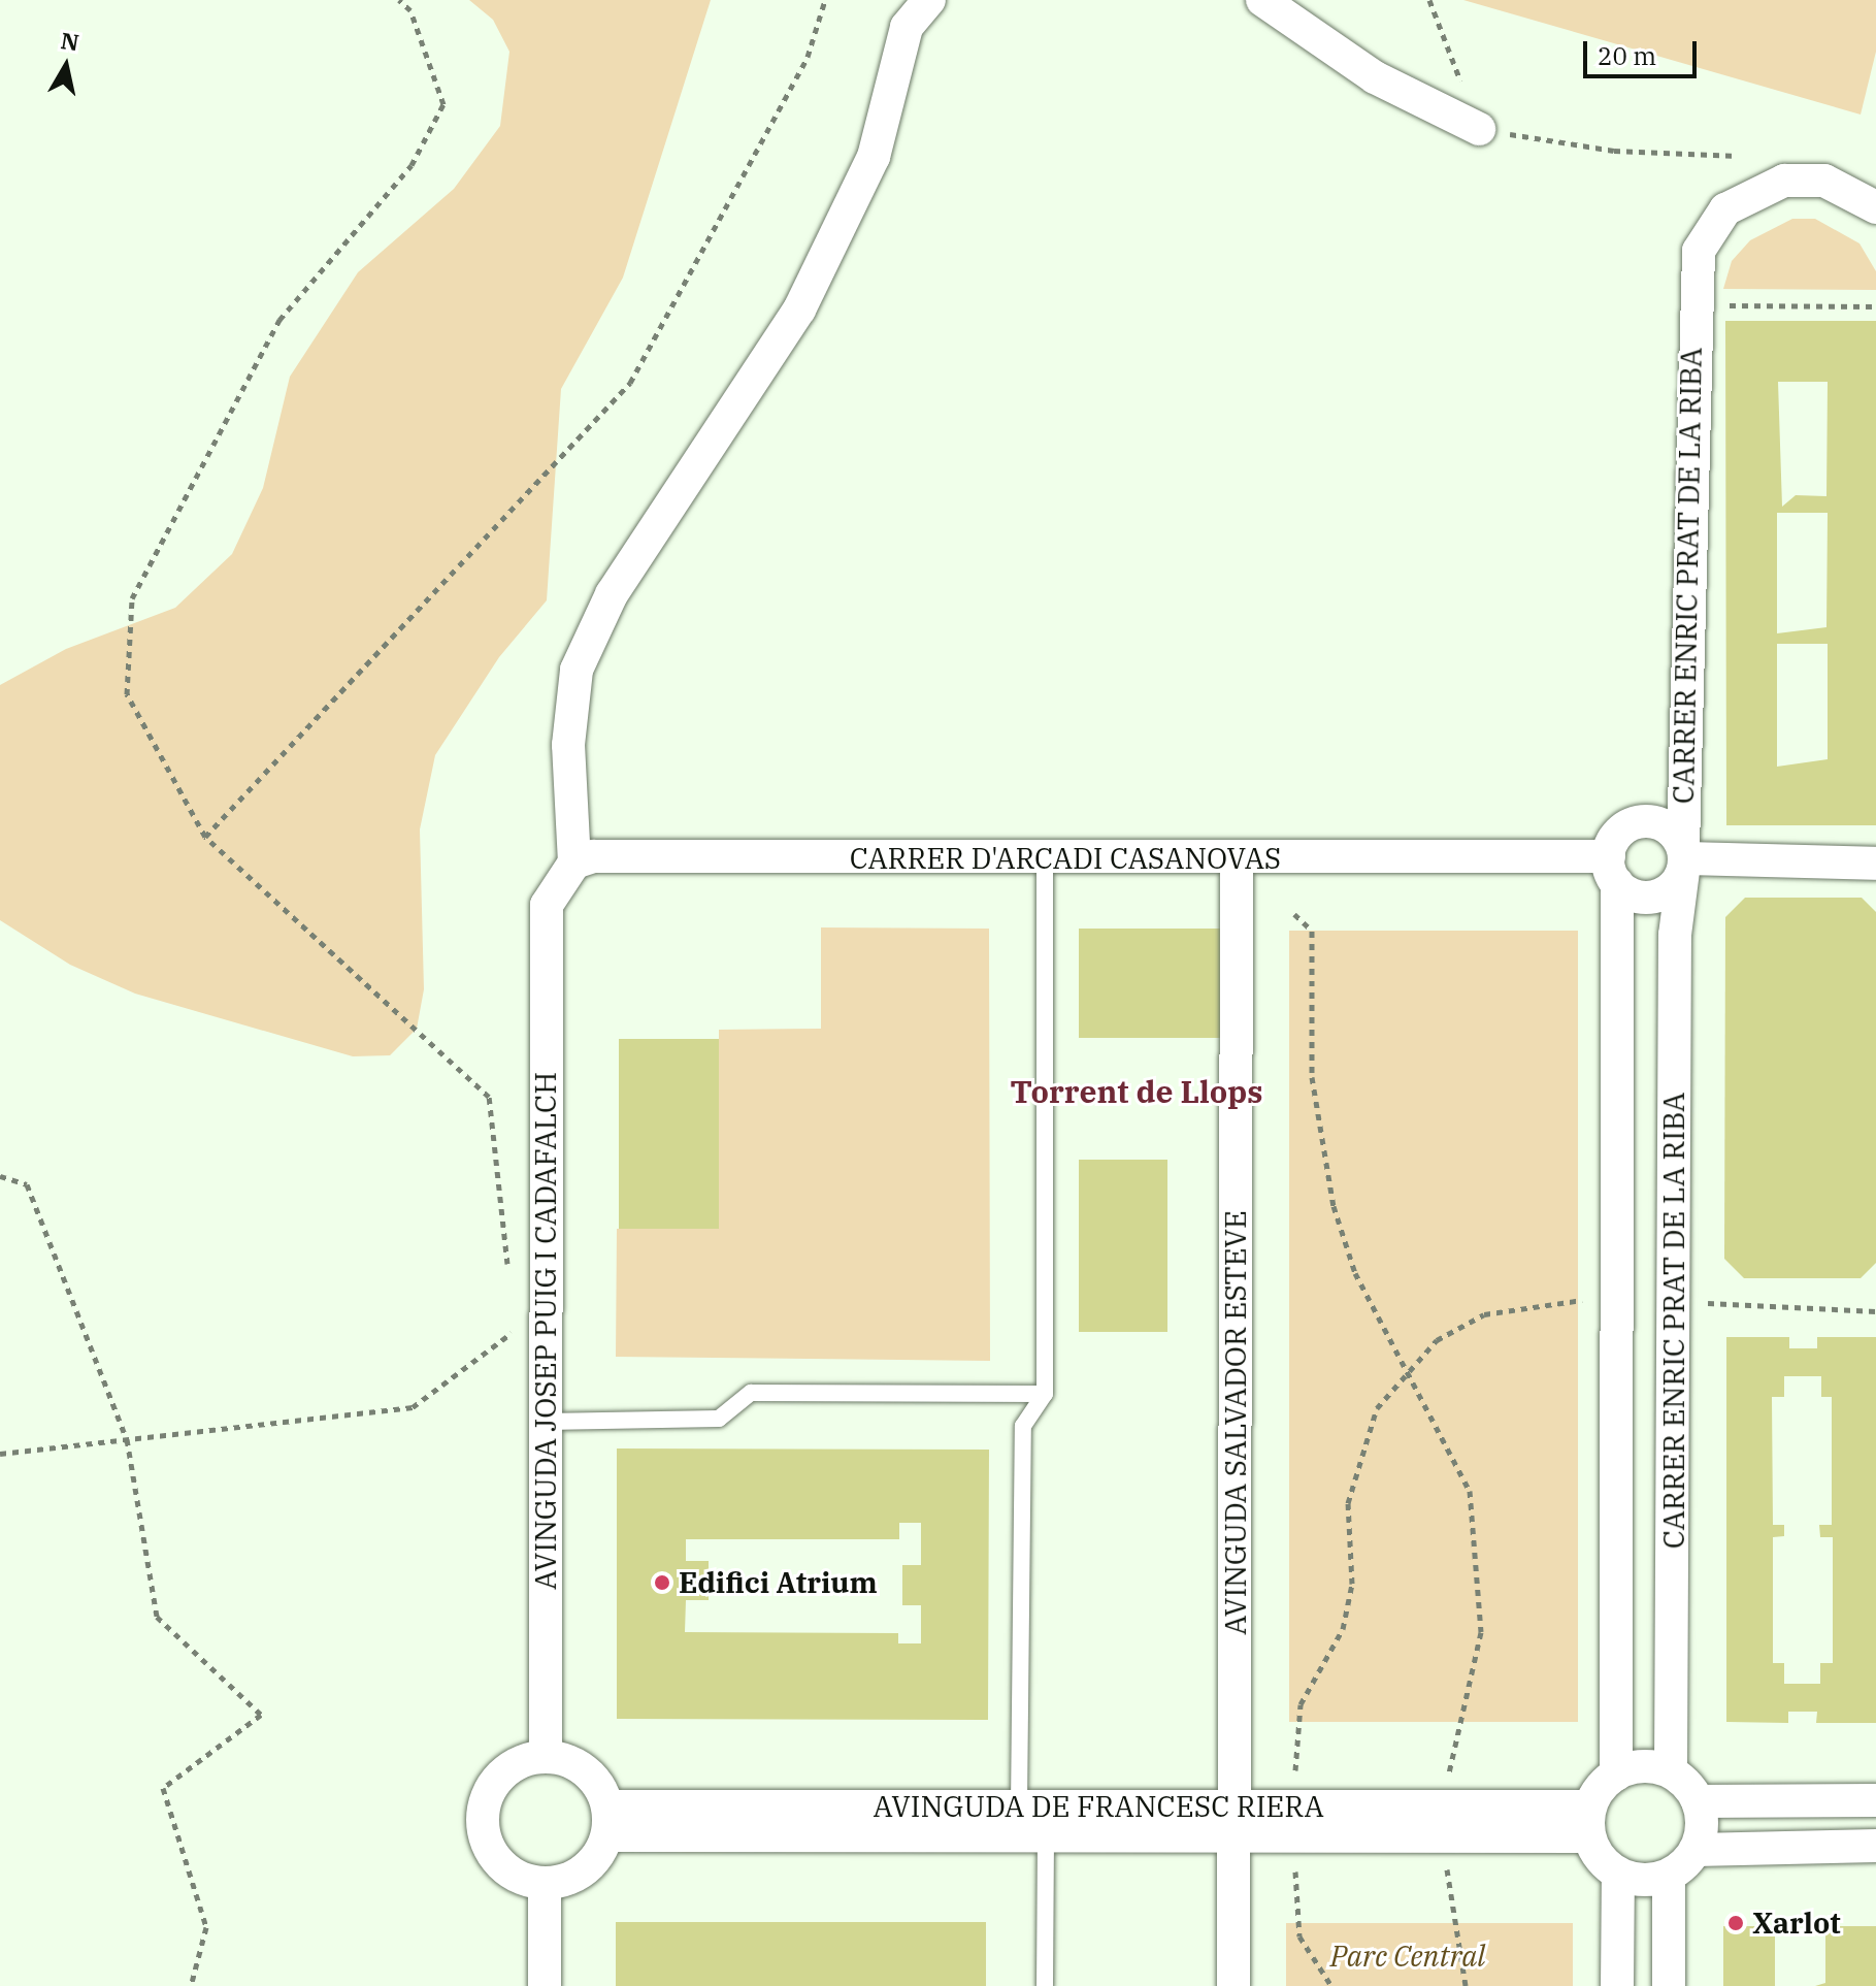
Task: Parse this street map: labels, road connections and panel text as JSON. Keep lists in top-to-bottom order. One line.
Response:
{"streets":{"street":["CARRER ENRIC PRAT DE LA RIBA","CARRER D'ARCADI CASANOVAS","AVINGUDA JOSEP PUIG I CADAFALCH","AVINGUDA SALVADOR ESTEVE","AVINGUDA DE FRANCESC RIERA"]},"crossings":[["CARRER ENRIC PRAT DE LA RIBA","CARRER D'ARCADI CASANOVAS"],["CARRER ENRIC PRAT DE LA RIBA","AVINGUDA DE FRANCESC RIERA"],["CARRER D'ARCADI CASANOVAS","AVINGUDA JOSEP PUIG I CADAFALCH"],["CARRER D'ARCADI CASANOVAS","AVINGUDA SALVADOR ESTEVE"],["AVINGUDA JOSEP PUIG I CADAFALCH","AVINGUDA DE FRANCESC RIERA"],["AVINGUDA SALVADOR ESTEVE","AVINGUDA DE FRANCESC RIERA"]],"districts":["Torrent de Llops"],"parks":["Parc Central"],"places":["Edifici Atrium","Xarlot"],"scale_bar":"20 m","north":"top"}
